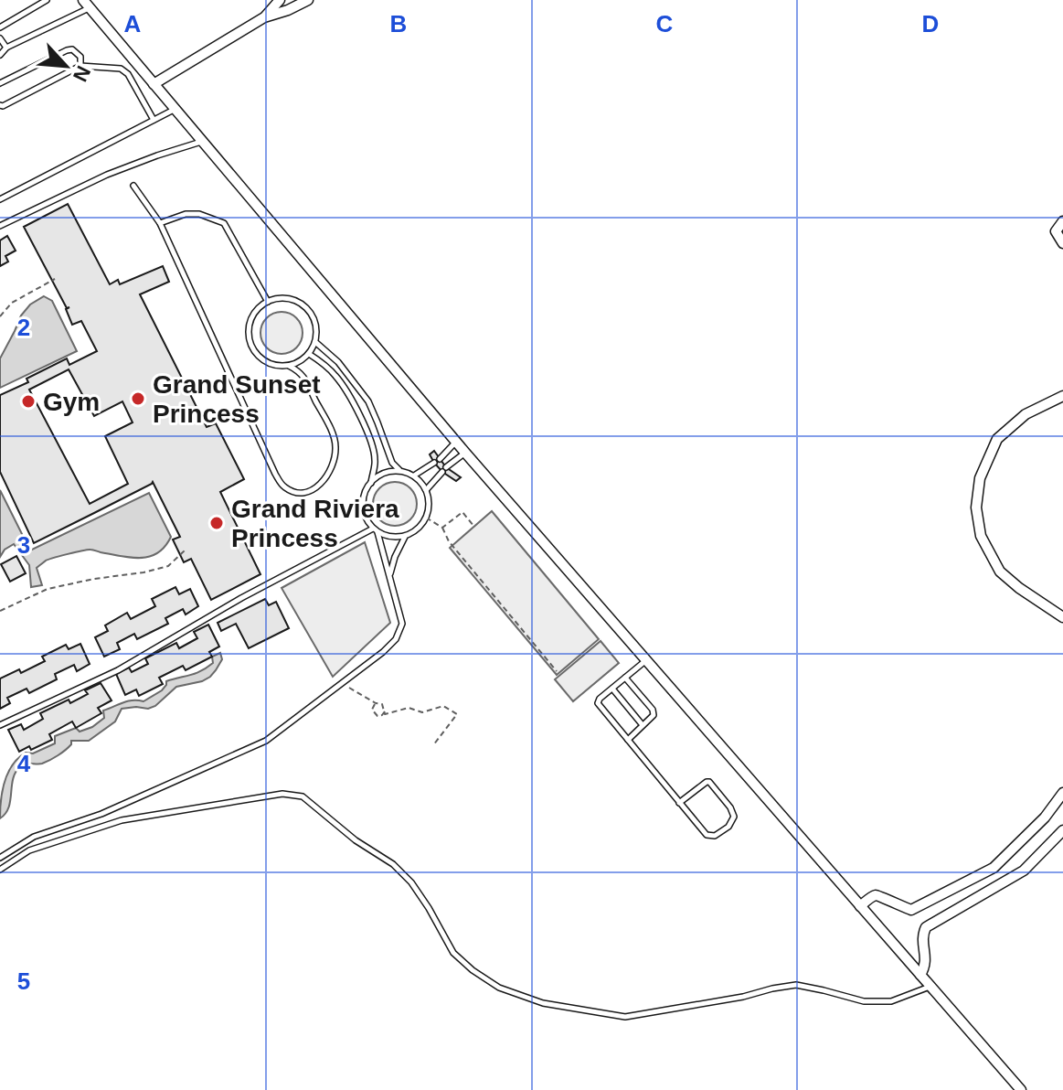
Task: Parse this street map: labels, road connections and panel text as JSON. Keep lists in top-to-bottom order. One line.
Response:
{"places":["Grand Sunset Princess","Gym","Grand Riviera Princess"],"north":"bottom right","grid":{"columns":["A","B","C","D"],"rows":["2","3","4","5"]}}
